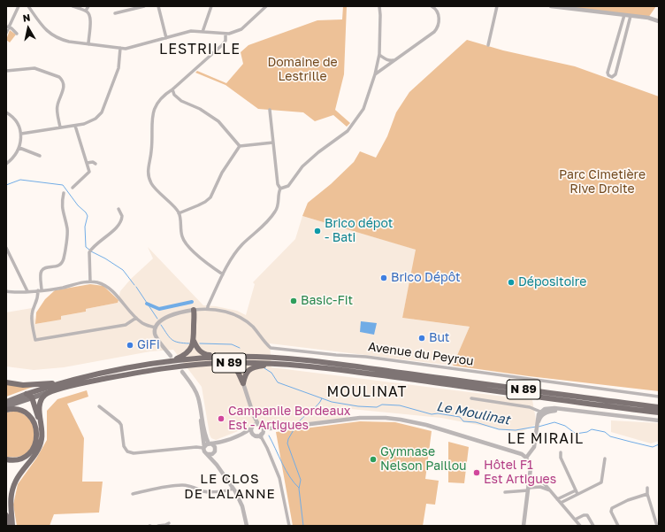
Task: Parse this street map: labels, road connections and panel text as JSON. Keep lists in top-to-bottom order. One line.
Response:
{"streets":{"highway":["N 89"],"street":["Avenue du Peyrou"]},"districts":["LESTRILLE","MOULINAT","LE MIRAIL","LE CLOS DE LALANNE"],"water":["Le Moulinat"],"parks":["Domaine de Lestrille","Parc Cimetière Rive Droite"],"places":["Brico dépot - Bati","Brico Dépôt","Dépositoire","Basic-Fit","But","GiFi","Campanile Bordeaux Est - Artigues","Gymnase Nelson Paillou","Hôtel F1 Est Artigues"],"north":"top"}
